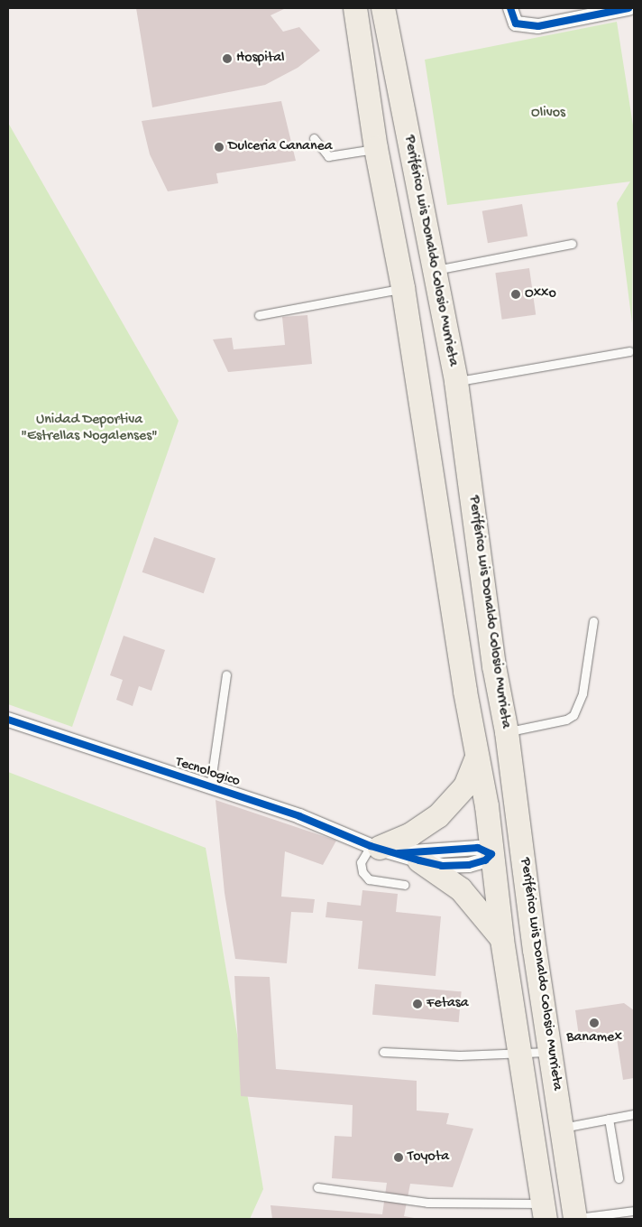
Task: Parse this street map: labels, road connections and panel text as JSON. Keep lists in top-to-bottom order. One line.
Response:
{"streets":{"main road":["Periférico Luis Donaldo Colosio Murrieta"],"street":["Tecnologico"]},"crossings":[["Periférico Luis Donaldo Colosio Murrieta","Tecnologico"]],"parks":["Olivos","Unidad Deportiva \"Estrellas Nogalenses\""],"places":["Hospital","Dulceria Cananea","Oxxo","Fetasa","Banamex","Toyota"]}
